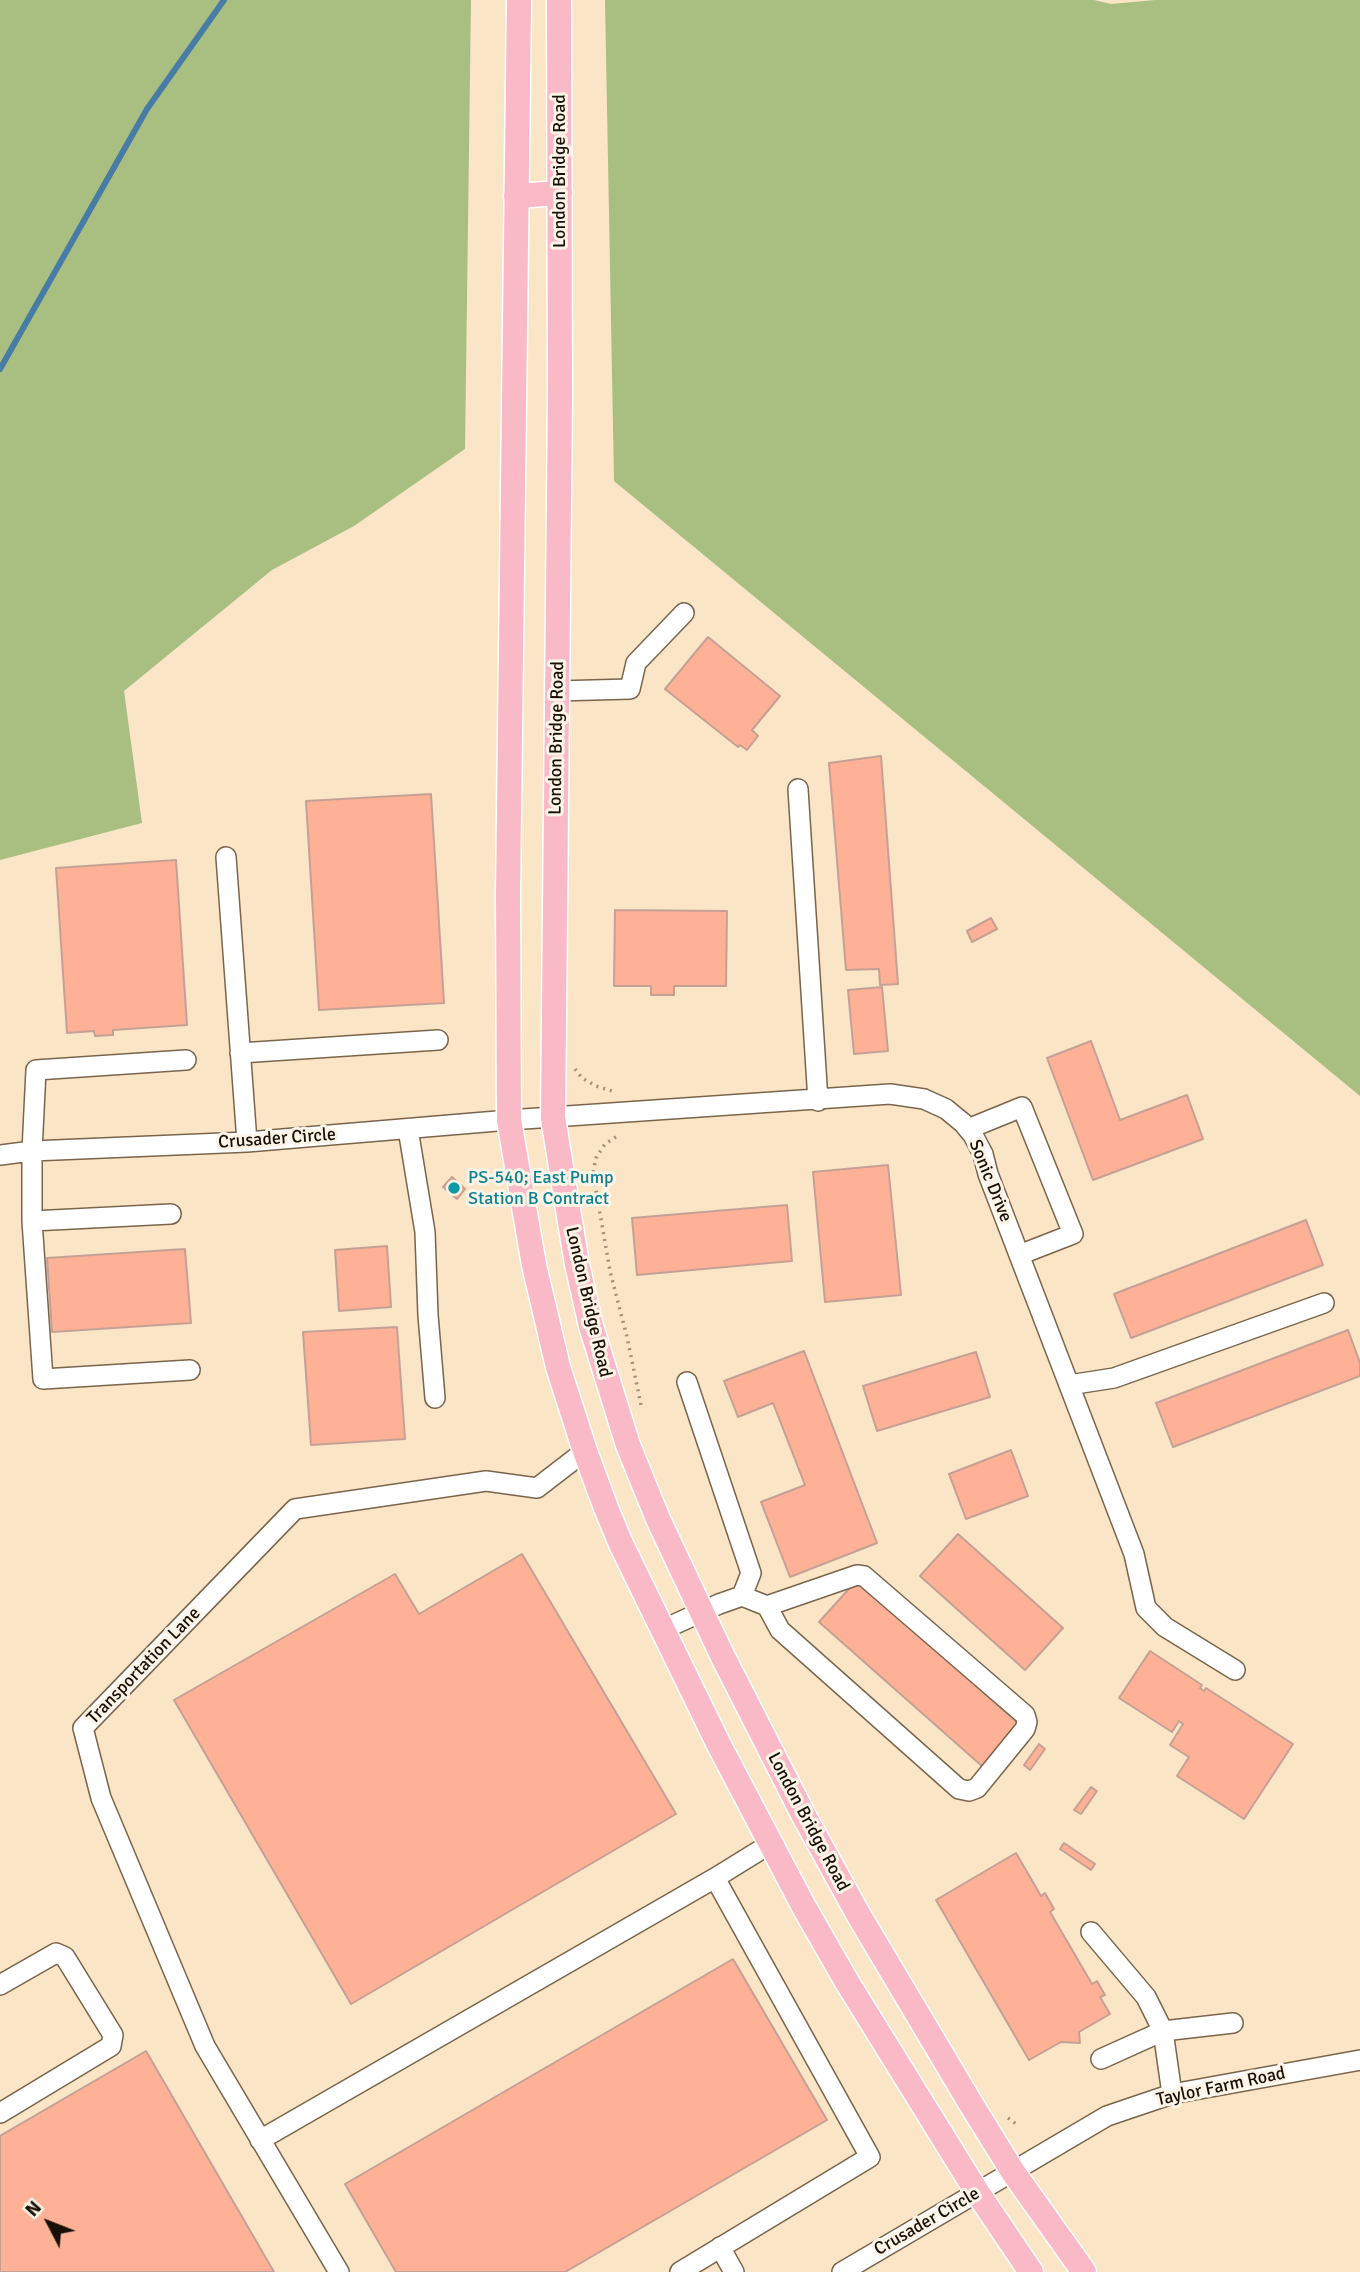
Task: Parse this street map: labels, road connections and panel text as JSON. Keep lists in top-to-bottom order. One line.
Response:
{"streets":{"main road":["London Bridge Road"],"street":["Crusader Circle","Sonic Drive","Transportation Lane","Taylor Farm Road"]},"crossings":[["London Bridge Road","Crusader Circle"],["London Bridge Road","Sonic Drive"],["London Bridge Road","Taylor Farm Road"],["Crusader Circle","Sonic Drive"],["Crusader Circle","Taylor Farm Road"]],"places":["PS-540; East Pump Station B Contract"],"north":"top left"}
